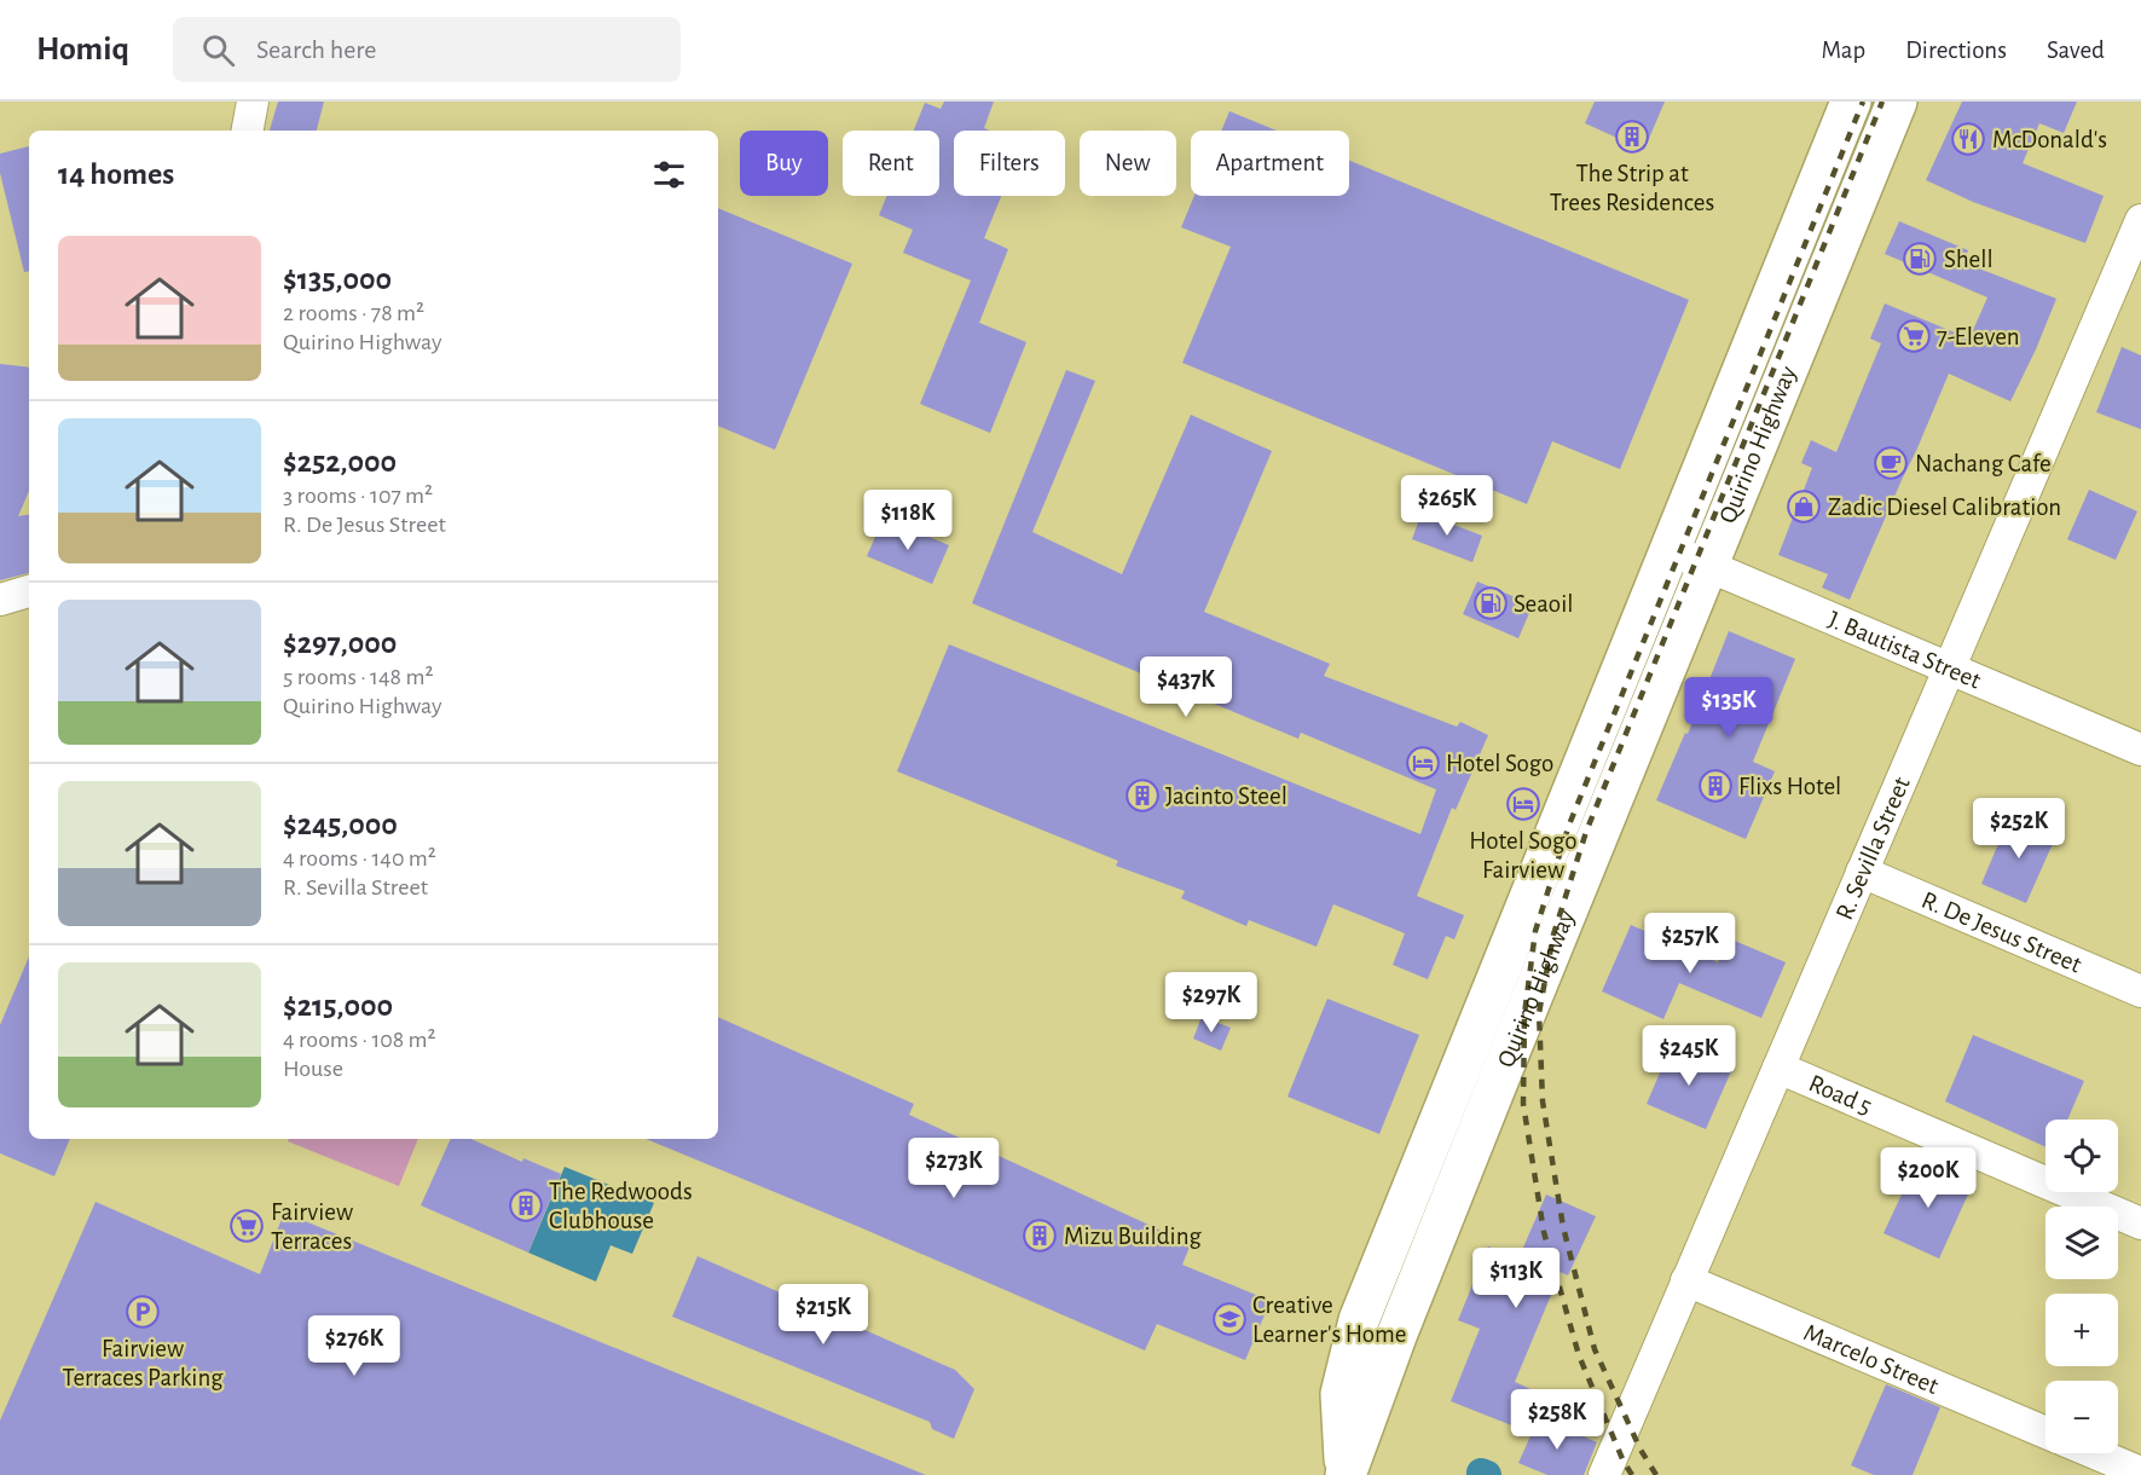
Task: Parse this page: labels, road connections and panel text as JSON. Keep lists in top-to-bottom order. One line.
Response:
{"streets":{"main road":["Quirino Highway"],"street":["J. Bautista Street","R. Sevilla Street","R. De Jesus Street","Road 5","Marcelo Street"]},"crossings":[["Quirino Highway","J. Bautista Street"],["J. Bautista Street","R. Sevilla Street"],["R. Sevilla Street","R. De Jesus Street"],["R. Sevilla Street","Road 5"],["R. Sevilla Street","Marcelo Street"]],"places":{"building":["The Strip at Trees Residences","Flixs Hotel","Jacinto Steel","The Redwoods Clubhouse","Mizu Building"],"restaurant":["McDonald's"],"fuel station":["Shell","Seaoil"],"supermarket":["7-Eleven","Fairview Terraces"],"cafe":["Nachang Cafe"],"shop":["Zadic Diesel Calibration"],"hotel":["Hotel Sogo","Hotel Sogo Fairview"],"parking":["Fairview Terraces Parking"],"school or university":["Creative Learner's Home"]},"page":{"header":"Homiq","search":"Search here","nav":["Map","Directions","Saved"],"chip":["Buy","Rent","Filters","New","Apartment"],"heading":"14 homes","list":[{"name":"$135,000","note":"2 rooms · 78 m² · Quirino Highway"},{"name":"$252,000","note":"3 rooms · 107 m² · R. De Jesus Street"},{"name":"$297,000","note":"5 rooms · 148 m² · Quirino Highway"},{"name":"$245,000","note":"4 rooms · 140 m² · R. Sevilla Street"},{"name":"$215,000","note":"4 rooms · 108 m² · House"}],"price":["$265K","$118K","$437K","$135K","$252K","$257K","$297K","$245K","$273K","$200K","$113K","$215K","$276K","$258K"],"map_buttons":["+","−"]}}
